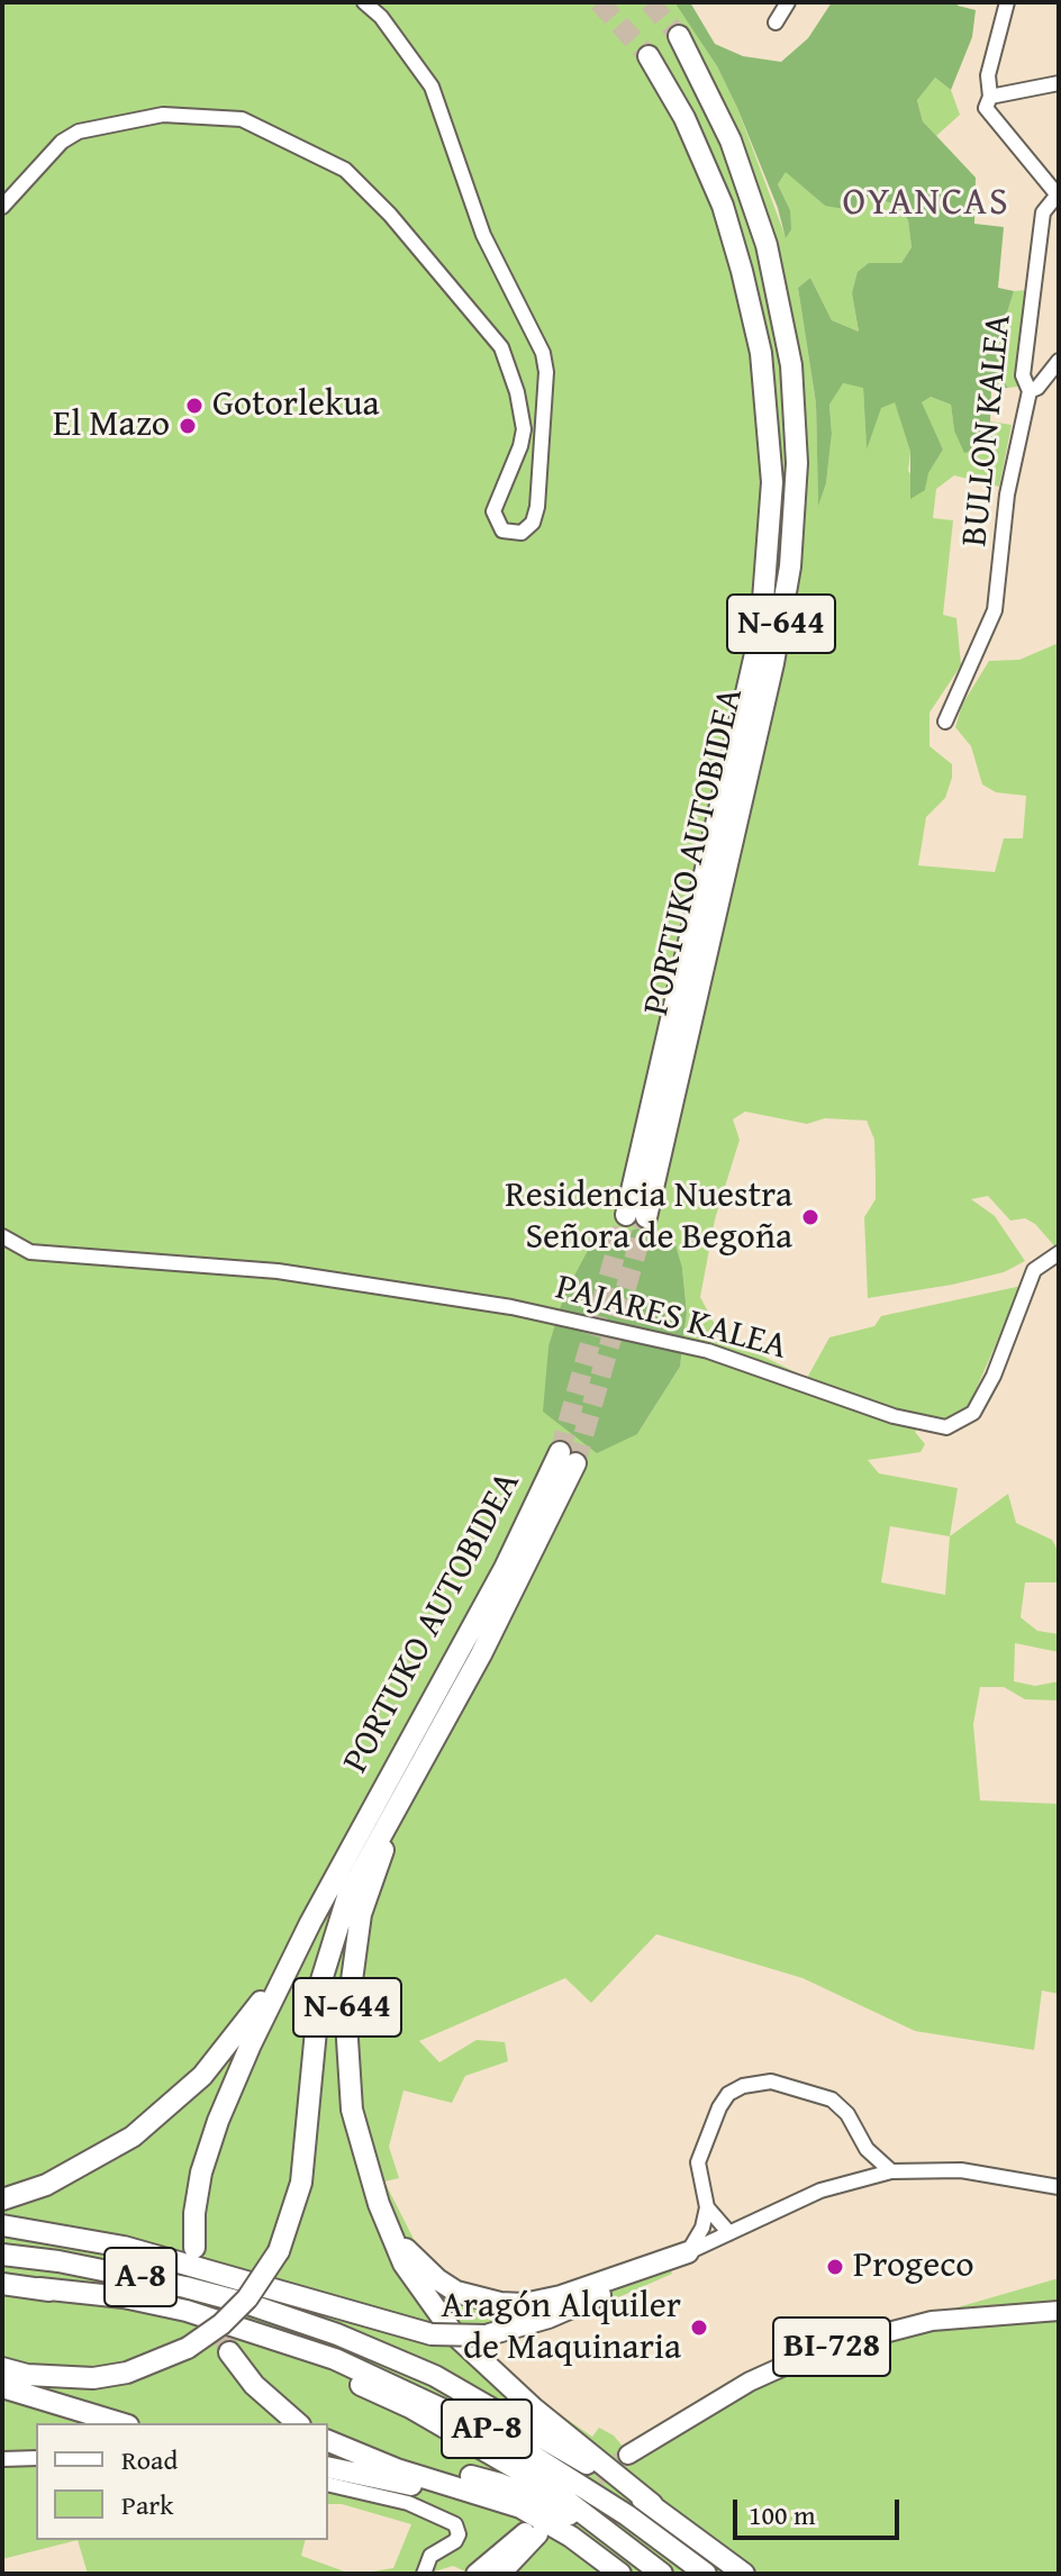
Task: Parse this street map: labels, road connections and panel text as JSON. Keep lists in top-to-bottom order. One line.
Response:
{"streets":{"highway":["N-644","PORTUKO AUTOBIDEA","A-8","AP-8"],"main road":["BI-728"],"street":["BULLON KALEA","PAJARES KALEA"]},"crossings":[["N-644","PORTUKO AUTOBIDEA"],["N-644","A-8"],["A-8","AP-8"]],"districts":["OYANCAS"],"places":["Gotorlekua","El Mazo","Residencia Nuestra Señora de Begoña","Progeco","Aragón Alquiler de Maquinaria"],"legend":["Road","Park"],"scale_bar":"100 m"}
